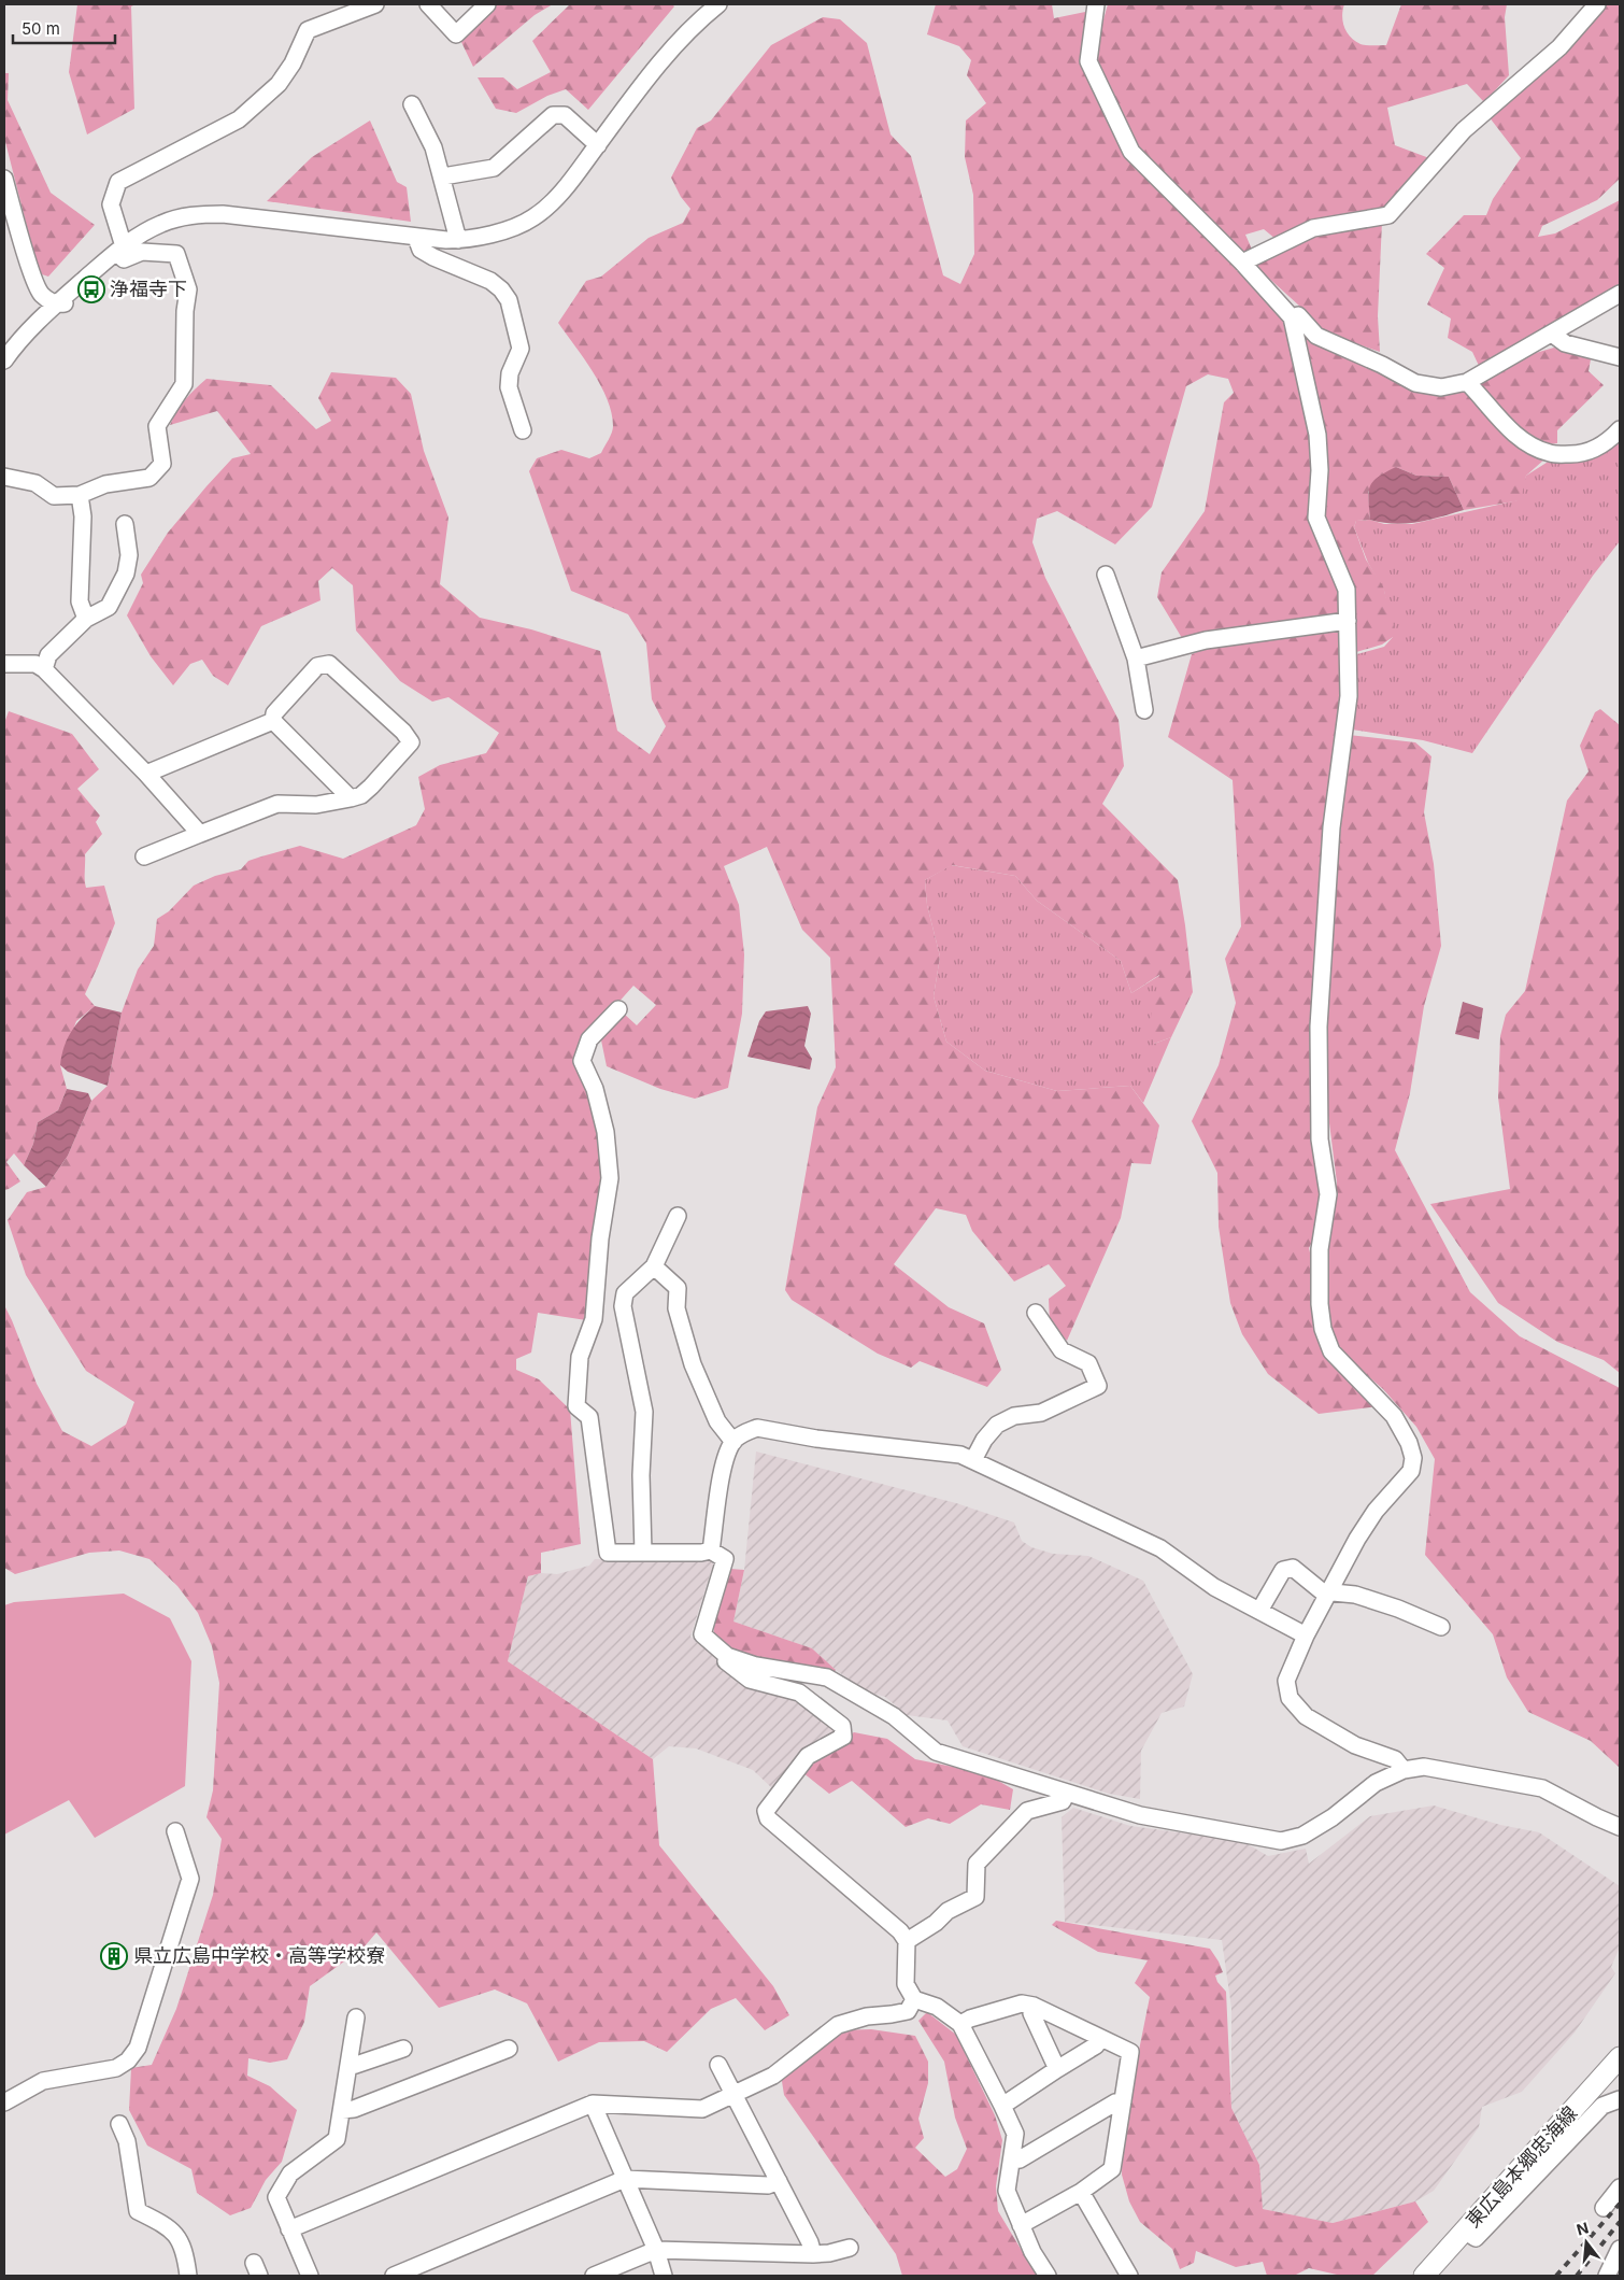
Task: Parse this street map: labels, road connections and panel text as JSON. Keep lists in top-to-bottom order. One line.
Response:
{"streets":{"main road":["東広島本郷忠海線"]},"places":{"bus stop":["浄福寺下"],"building":["県立広島中学校・高等学校寮"]},"scale_bar":"50 m","north":"top"}
